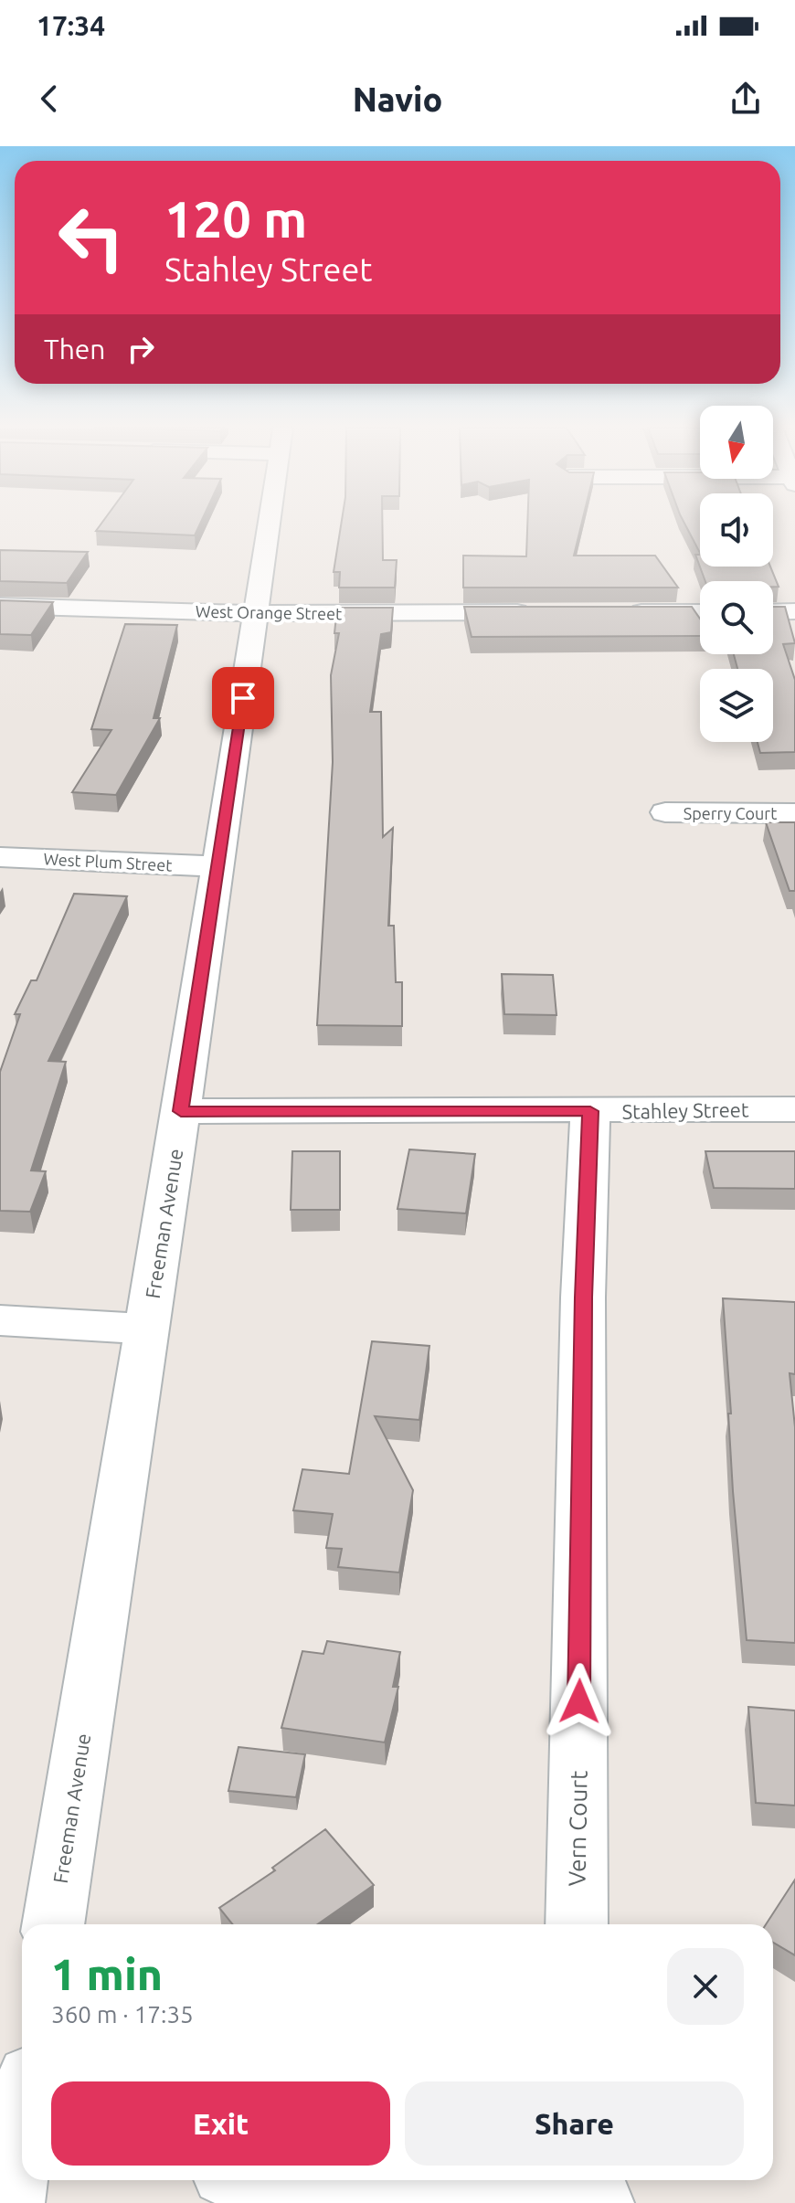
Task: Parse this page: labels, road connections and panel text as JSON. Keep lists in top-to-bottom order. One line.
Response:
{"streets":{"street":["West Orange Street","Sperry Court","West Plum Street","Stahley Street","Freeman Avenue","Vern Court"]},"crossings":[["West Orange Street","Freeman Avenue"],["West Plum Street","Freeman Avenue"],["Stahley Street","Freeman Avenue"],["Stahley Street","Vern Court"]],"north":"bottom","page":{"status":"17:34","header":"Navio","turn":["120 m","Stahley Street"],"then":"Then","heading":["1 min","360 m · 17:35"],"buttons":["Exit","Share"]}}
